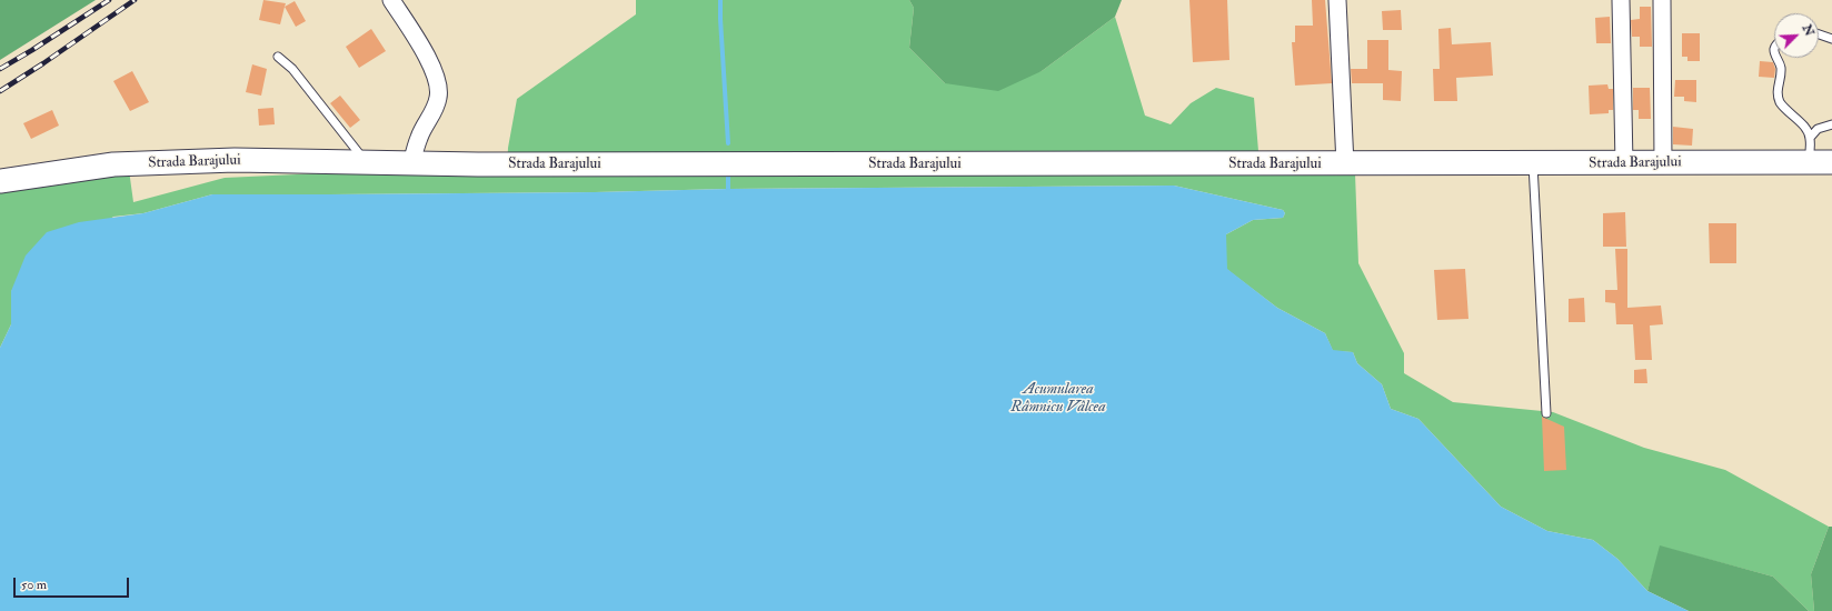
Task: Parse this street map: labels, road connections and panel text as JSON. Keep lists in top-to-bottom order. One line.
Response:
{"streets":{"street":["Strada Barajului"]},"water":["Acumularea Râmnicu Vâlcea"],"scale_bar":"50 m","north":"top right"}
